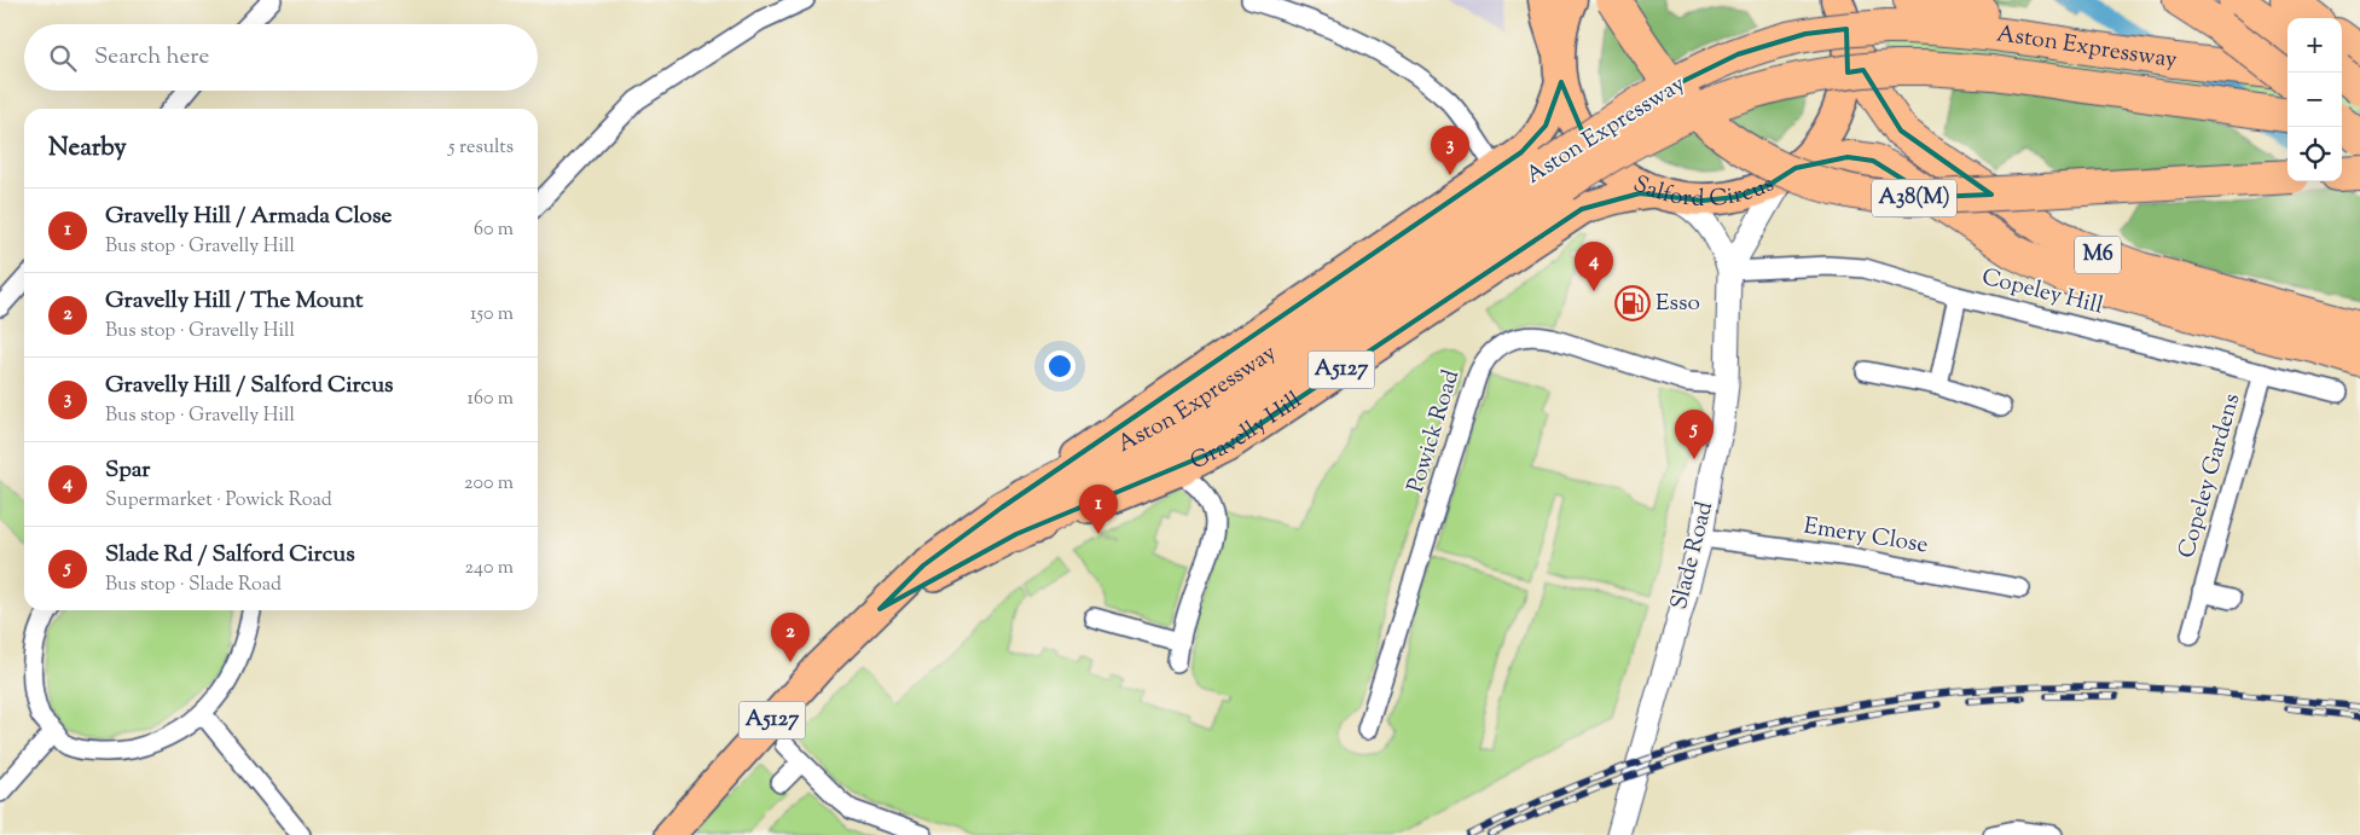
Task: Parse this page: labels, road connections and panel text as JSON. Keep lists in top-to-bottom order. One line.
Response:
{"streets":{"highway":["Aston Expressway","Salford Circus","A38(M)","M6"],"main road":["A5127","Gravelly Hill"],"street":["Copeley Hill","Powick Road","Copeley Gardens","Emery Close","Slade Road"]},"crossings":[["Aston Expressway","Gravelly Hill"],["Salford Circus","M6"],["Salford Circus","Gravelly Hill"],["Salford Circus","Slade Road"],["M6","Copeley Hill"],["M6","Slade Road"],["Copeley Hill","Copeley Gardens"],["Copeley Hill","Slade Road"],["Gravelly Hill","Slade Road"],["Powick Road","Slade Road"],["Emery Close","Slade Road"]],"places":{"fuel station":["Esso"]},"page":{"map_buttons":["+","−"],"search":"Search here","heading":["Nearby","5 results"],"pins":["3","4","5","1","2"],"list":[{"mark":"1","name":"Gravelly Hill / Armada Close","note":"Bus stop · Gravelly Hill","value":"60 m"},{"mark":"2","name":"Gravelly Hill / The Mount","note":"Bus stop · Gravelly Hill","value":"150 m"},{"mark":"3","name":"Gravelly Hill / Salford Circus","note":"Bus stop · Gravelly Hill","value":"160 m"},{"mark":"4","name":"Spar","note":"Supermarket · Powick Road","value":"200 m"},{"mark":"5","name":"Slade Rd / Salford Circus","note":"Bus stop · Slade Road","value":"240 m"}]}}
